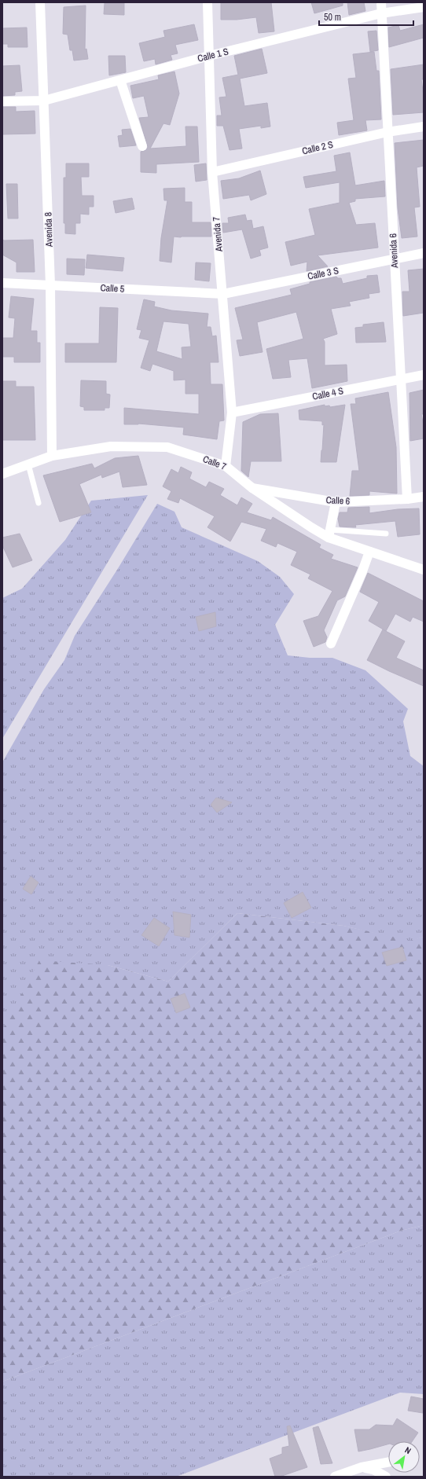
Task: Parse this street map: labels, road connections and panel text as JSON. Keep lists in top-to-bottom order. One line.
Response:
{"streets":{"street":["Calle 1 S","Calle 2 S","Avenida 8","Avenida 7","Avenida 6","Calle 3 S","Calle 5","Calle 4 S","Calle 7","Calle 6"]},"crossings":[["Calle 1 S","Avenida 8"],["Calle 1 S","Avenida 7"],["Calle 1 S","Avenida 6"],["Calle 2 S","Avenida 7"],["Calle 2 S","Avenida 6"],["Avenida 8","Calle 5"],["Avenida 8","Calle 7"],["Avenida 7","Calle 3 S"],["Avenida 7","Calle 5"],["Avenida 7","Calle 4 S"],["Avenida 7","Calle 7"],["Avenida 6","Calle 3 S"],["Avenida 6","Calle 4 S"],["Avenida 6","Calle 6"],["Calle 3 S","Calle 5"],["Calle 7","Calle 6"]],"scale_bar":"50 m","north":"top right"}
